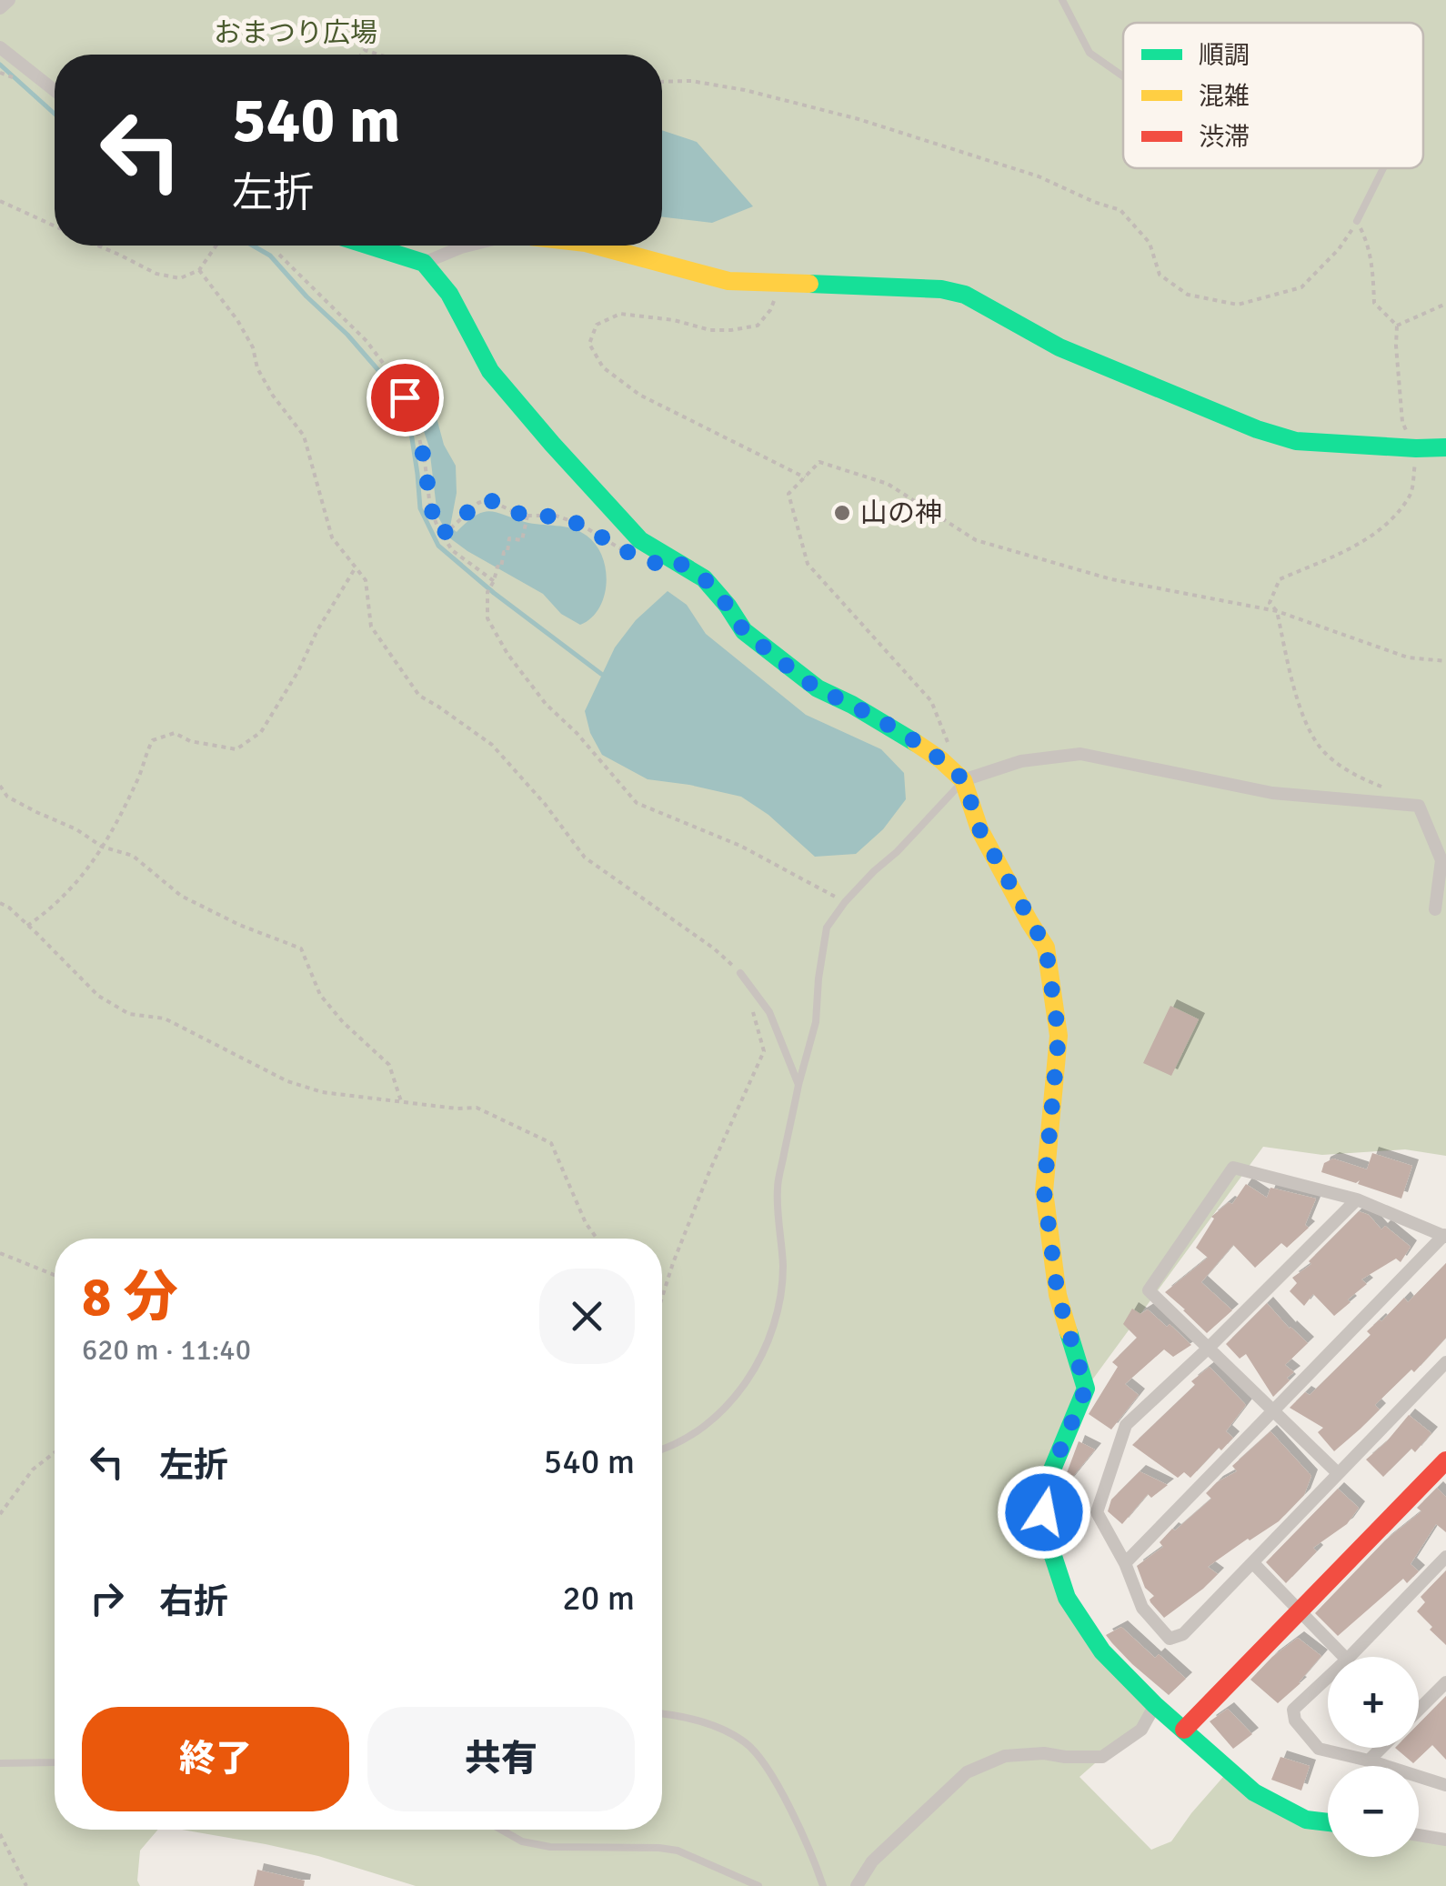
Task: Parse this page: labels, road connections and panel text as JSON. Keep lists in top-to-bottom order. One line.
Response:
{"parks":["おまつり広場"],"places":["山の神"],"legend":["順調","混雑","渋滞"],"page":{"turn":["540 m","左折"],"heading":["8 分","620 m · 11:40"],"list":[{"name":"左折","value":"540 m"},{"name":"右折","value":"20 m"}],"map_buttons":["+","−"],"buttons":["終了","共有"]}}
